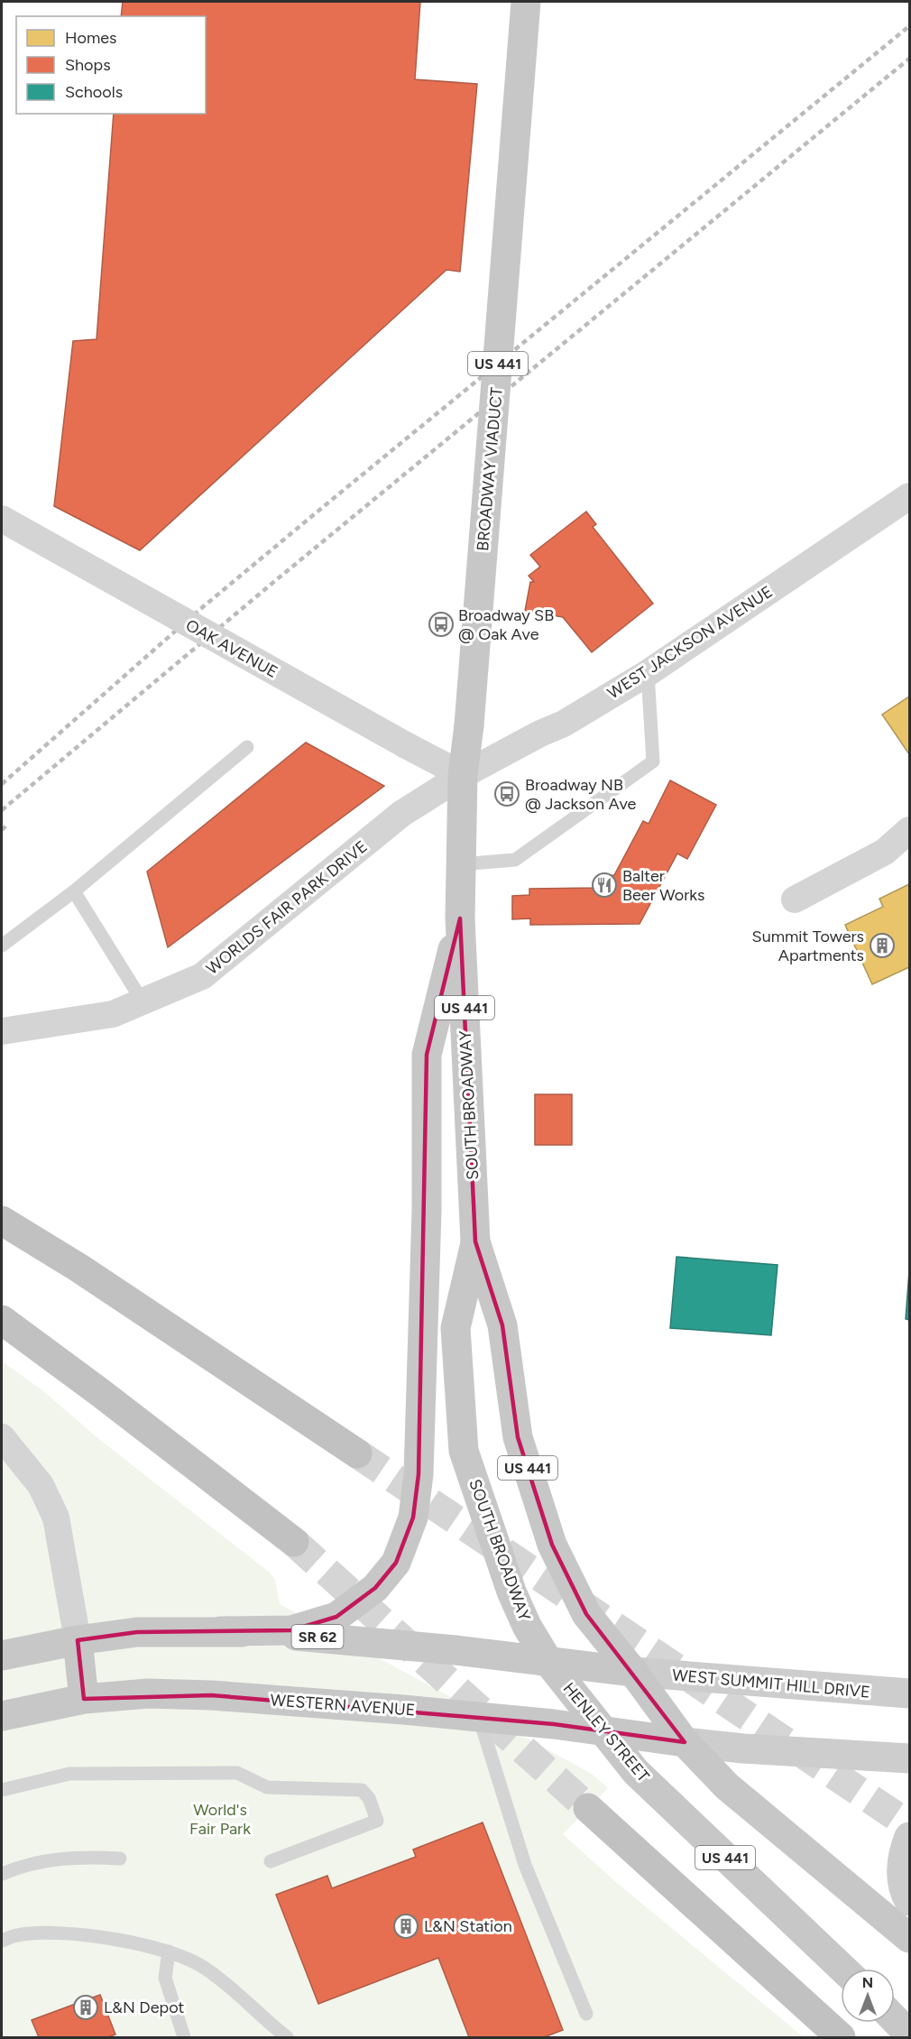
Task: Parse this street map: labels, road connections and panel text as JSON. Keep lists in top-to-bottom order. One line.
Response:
{"streets":{"main road":["US 441","BROADWAY VIADUCT","SOUTH BROADWAY","SR 62","WEST SUMMIT HILL DRIVE","WESTERN AVENUE","HENLEY STREET"],"street":["WEST JACKSON AVENUE","OAK AVENUE","WORLDS FAIR PARK DRIVE"]},"crossings":[["US 441","SOUTH BROADWAY"],["US 441","SR 62"],["US 441","WEST SUMMIT HILL DRIVE"],["US 441","WESTERN AVENUE"],["BROADWAY VIADUCT","WEST JACKSON AVENUE"],["BROADWAY VIADUCT","OAK AVENUE"],["BROADWAY VIADUCT","WORLDS FAIR PARK DRIVE"],["BROADWAY VIADUCT","SOUTH BROADWAY"],["WEST JACKSON AVENUE","OAK AVENUE"],["WEST JACKSON AVENUE","WORLDS FAIR PARK DRIVE"],["WEST JACKSON AVENUE","SOUTH BROADWAY"],["OAK AVENUE","WORLDS FAIR PARK DRIVE"],["OAK AVENUE","SOUTH BROADWAY"],["WORLDS FAIR PARK DRIVE","SOUTH BROADWAY"],["SOUTH BROADWAY","SR 62"],["SOUTH BROADWAY","WEST SUMMIT HILL DRIVE"],["SOUTH BROADWAY","HENLEY STREET"],["SR 62","WEST SUMMIT HILL DRIVE"],["SR 62","HENLEY STREET"],["WESTERN AVENUE","HENLEY STREET"]],"parks":["World's Fair Park"],"places":{"bus stop":["Broadway SB @ Oak Ave","Broadway NB @ Jackson Ave"],"restaurant":["Balter Beer Works"],"building":["Summit Towers Apartments","L&N Station","L&N Depot"]},"legend":["Homes","Shops","Schools"],"north":"top"}
